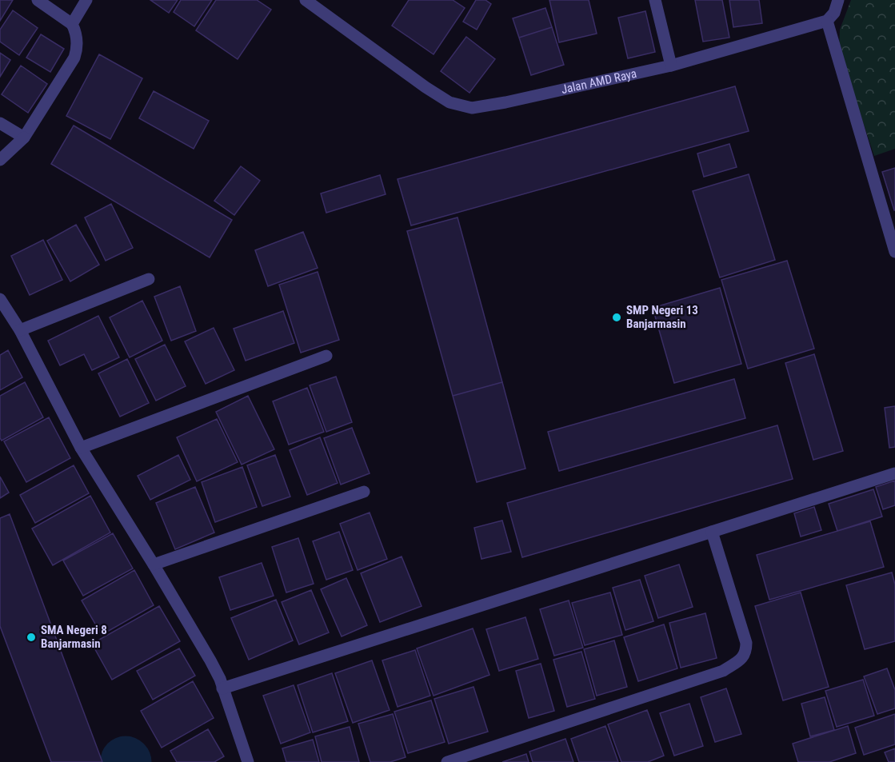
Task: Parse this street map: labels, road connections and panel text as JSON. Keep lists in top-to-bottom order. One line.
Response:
{"streets":{"street":["Jalan AMD Raya"]},"places":["SMP Negeri 13 Banjarmasin","SMA Negeri 8 Banjarmasin"]}
